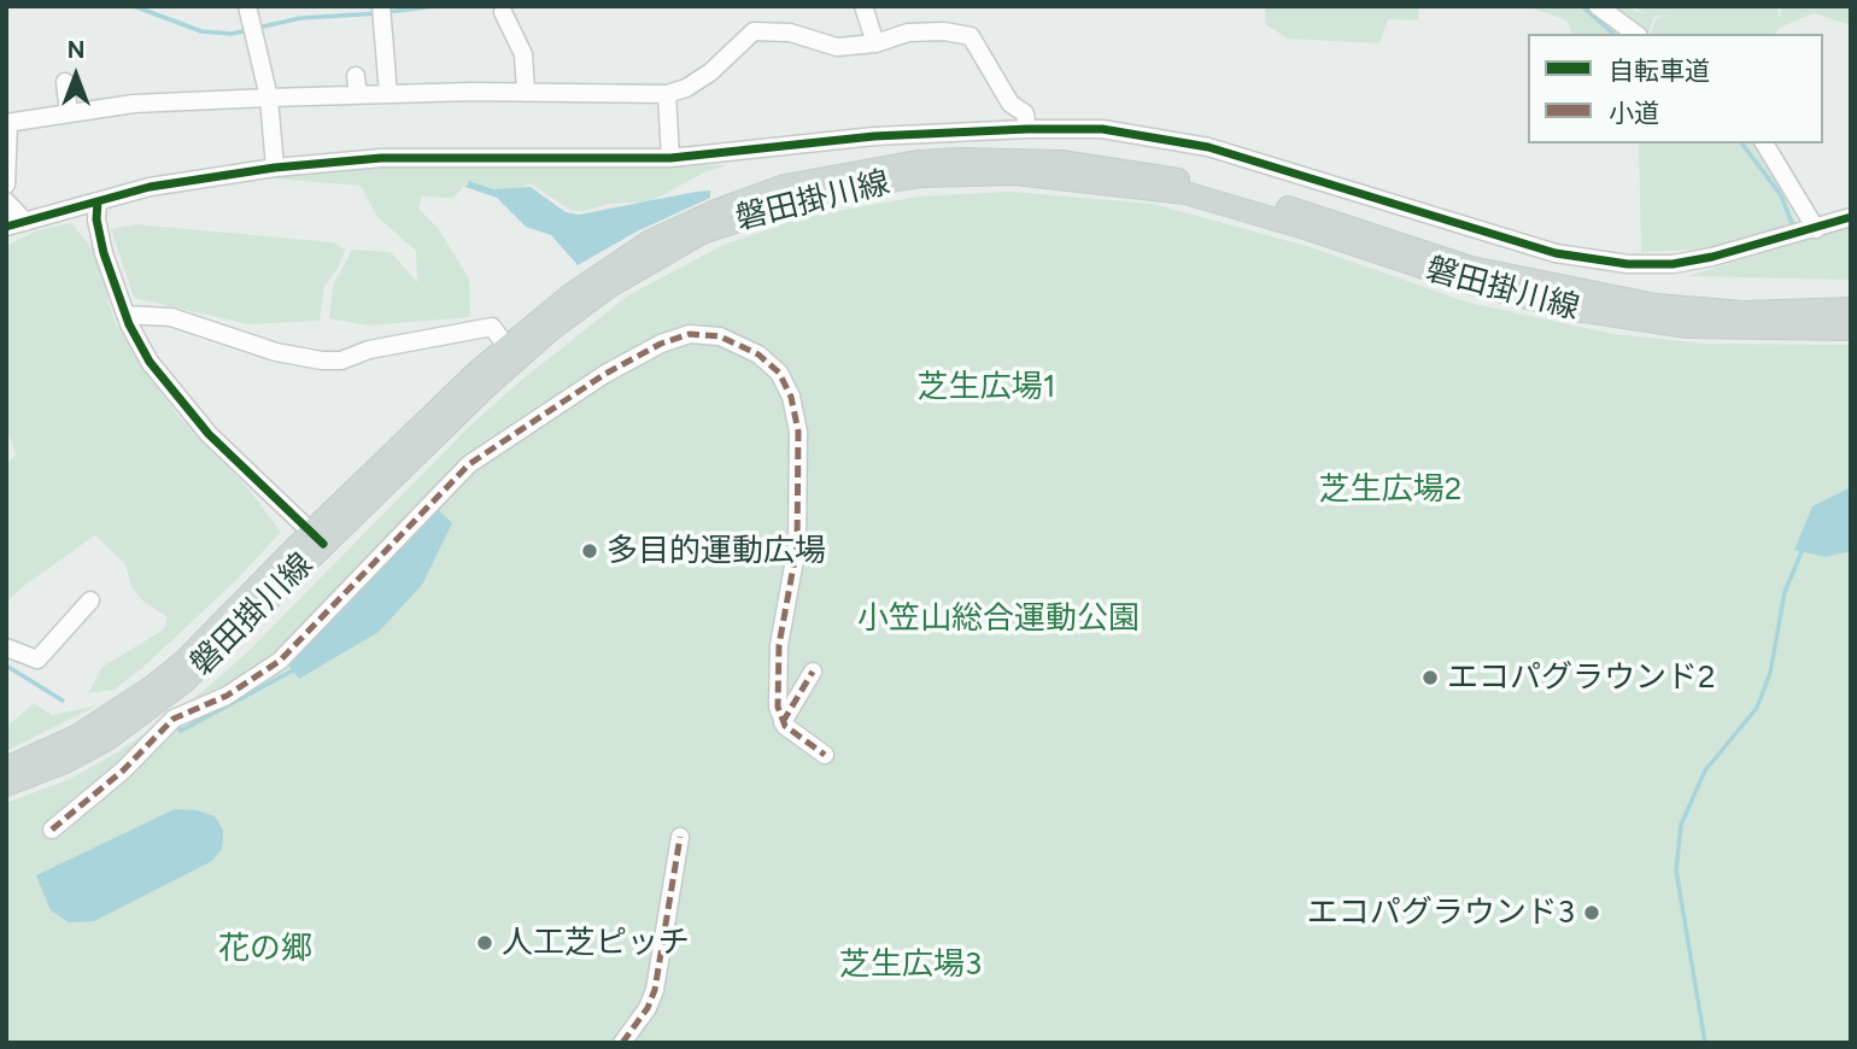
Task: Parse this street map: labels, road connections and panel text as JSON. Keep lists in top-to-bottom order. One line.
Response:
{"streets":{"main road":["磐田掛川線"]},"parks":["芝生広場1","芝生広場2","小笠山総合運動公園","花の郷","芝生広場3"],"places":["多目的運動広場","エコパグラウンド2","エコパグラウンド3","人工芝ピッチ"],"legend":["自転車道","小道"],"north":"top"}
